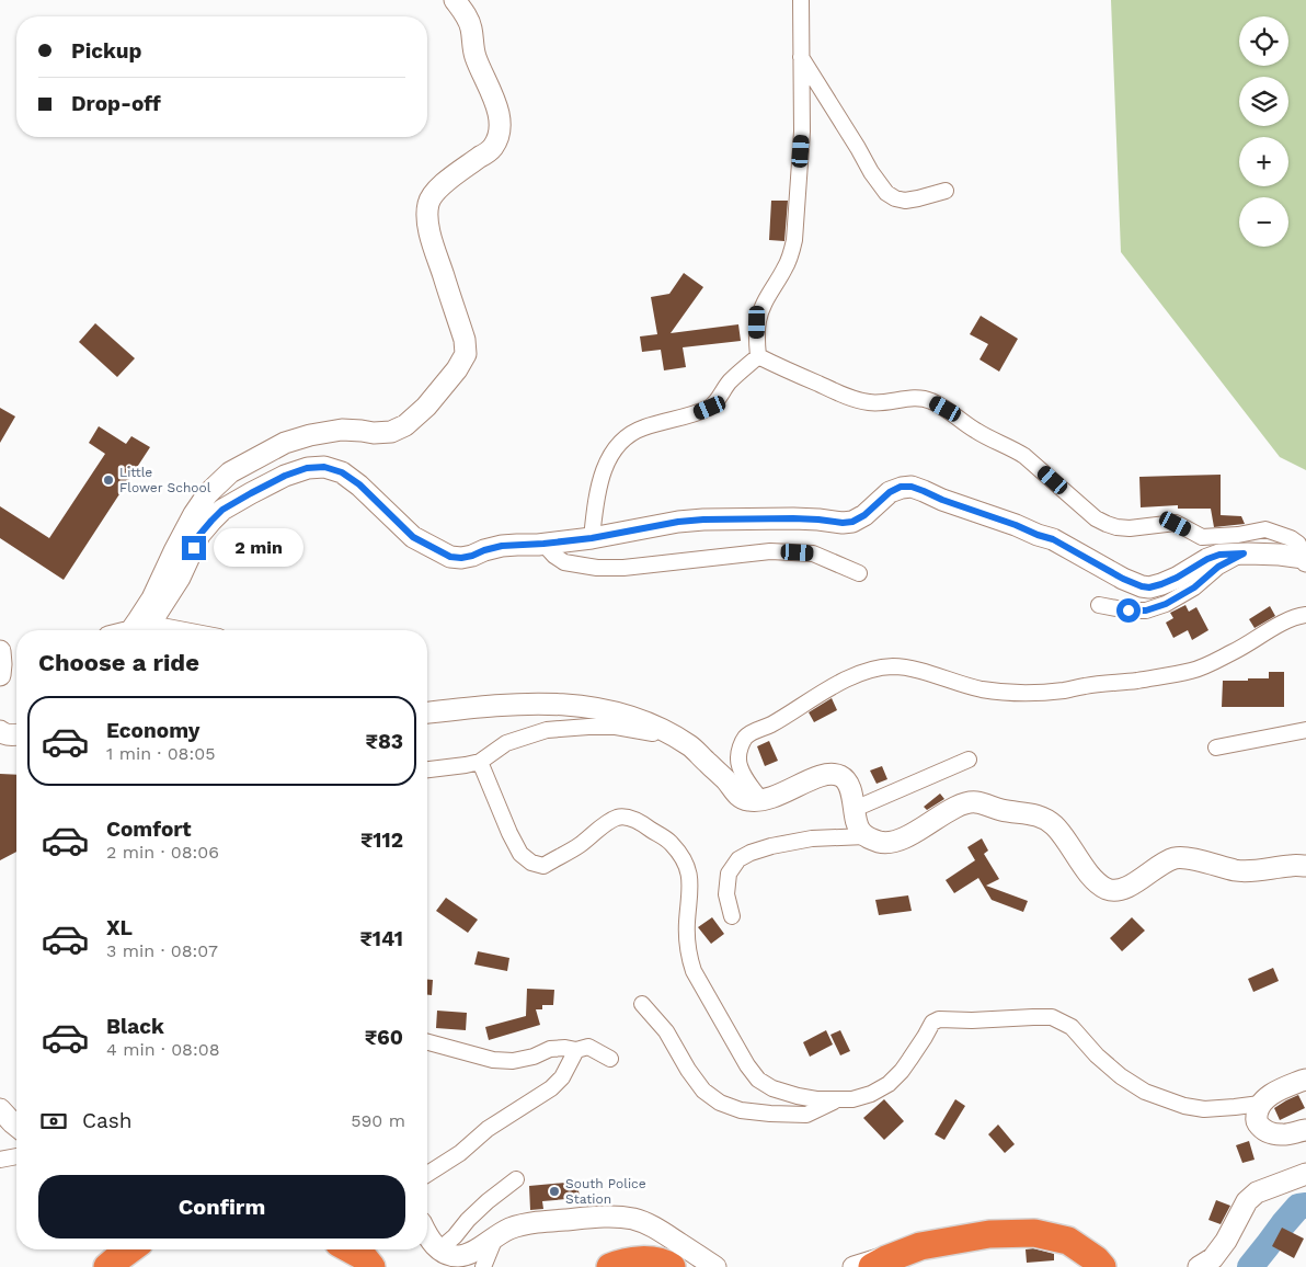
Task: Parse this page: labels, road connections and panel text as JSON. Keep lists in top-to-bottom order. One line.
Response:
{"places":["Little Flower School","South Police Station"],"page":{"map_buttons":["+","−"],"banner":["Pickup","Drop-off"],"bubble":"2 min","heading":"Choose a ride","list":[{"name":"Economy","note":"1 min · 08:05","value":"₹83"},{"name":"Comfort","note":"2 min · 08:06","value":"₹112"},{"name":"XL","note":"3 min · 08:07","value":"₹141"},{"name":"Black","note":"4 min · 08:08","value":"₹60"}],"pay":["Cash","590 m"],"buttons":"Confirm"}}
